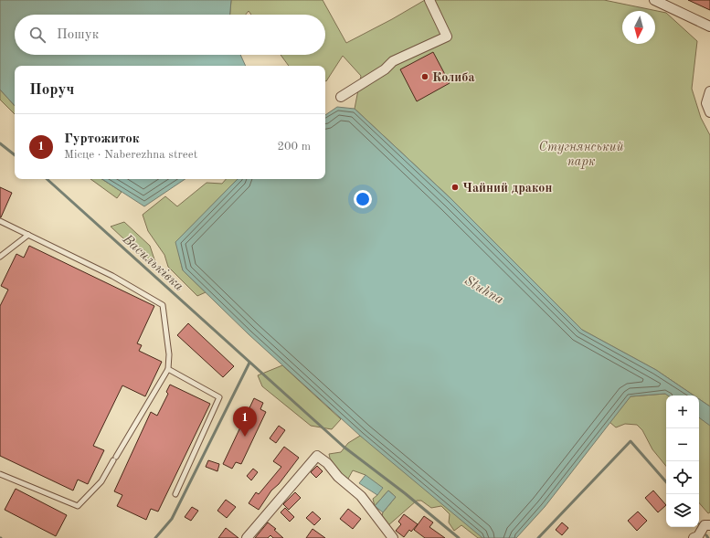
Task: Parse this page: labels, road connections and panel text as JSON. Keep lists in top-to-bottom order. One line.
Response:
{"water":["Васильківка","Stuhna"],"parks":["Стугнянський парк"],"places":["Колиба","Чайний дракон"],"north":"bottom","page":{"search":"Пошук","heading":"Поруч","list":[{"mark":"1","name":"Гуртожиток","note":"Місце · Naberezhna street","value":"200 m"}],"map_buttons":["+","−"],"pins":"1"}}
